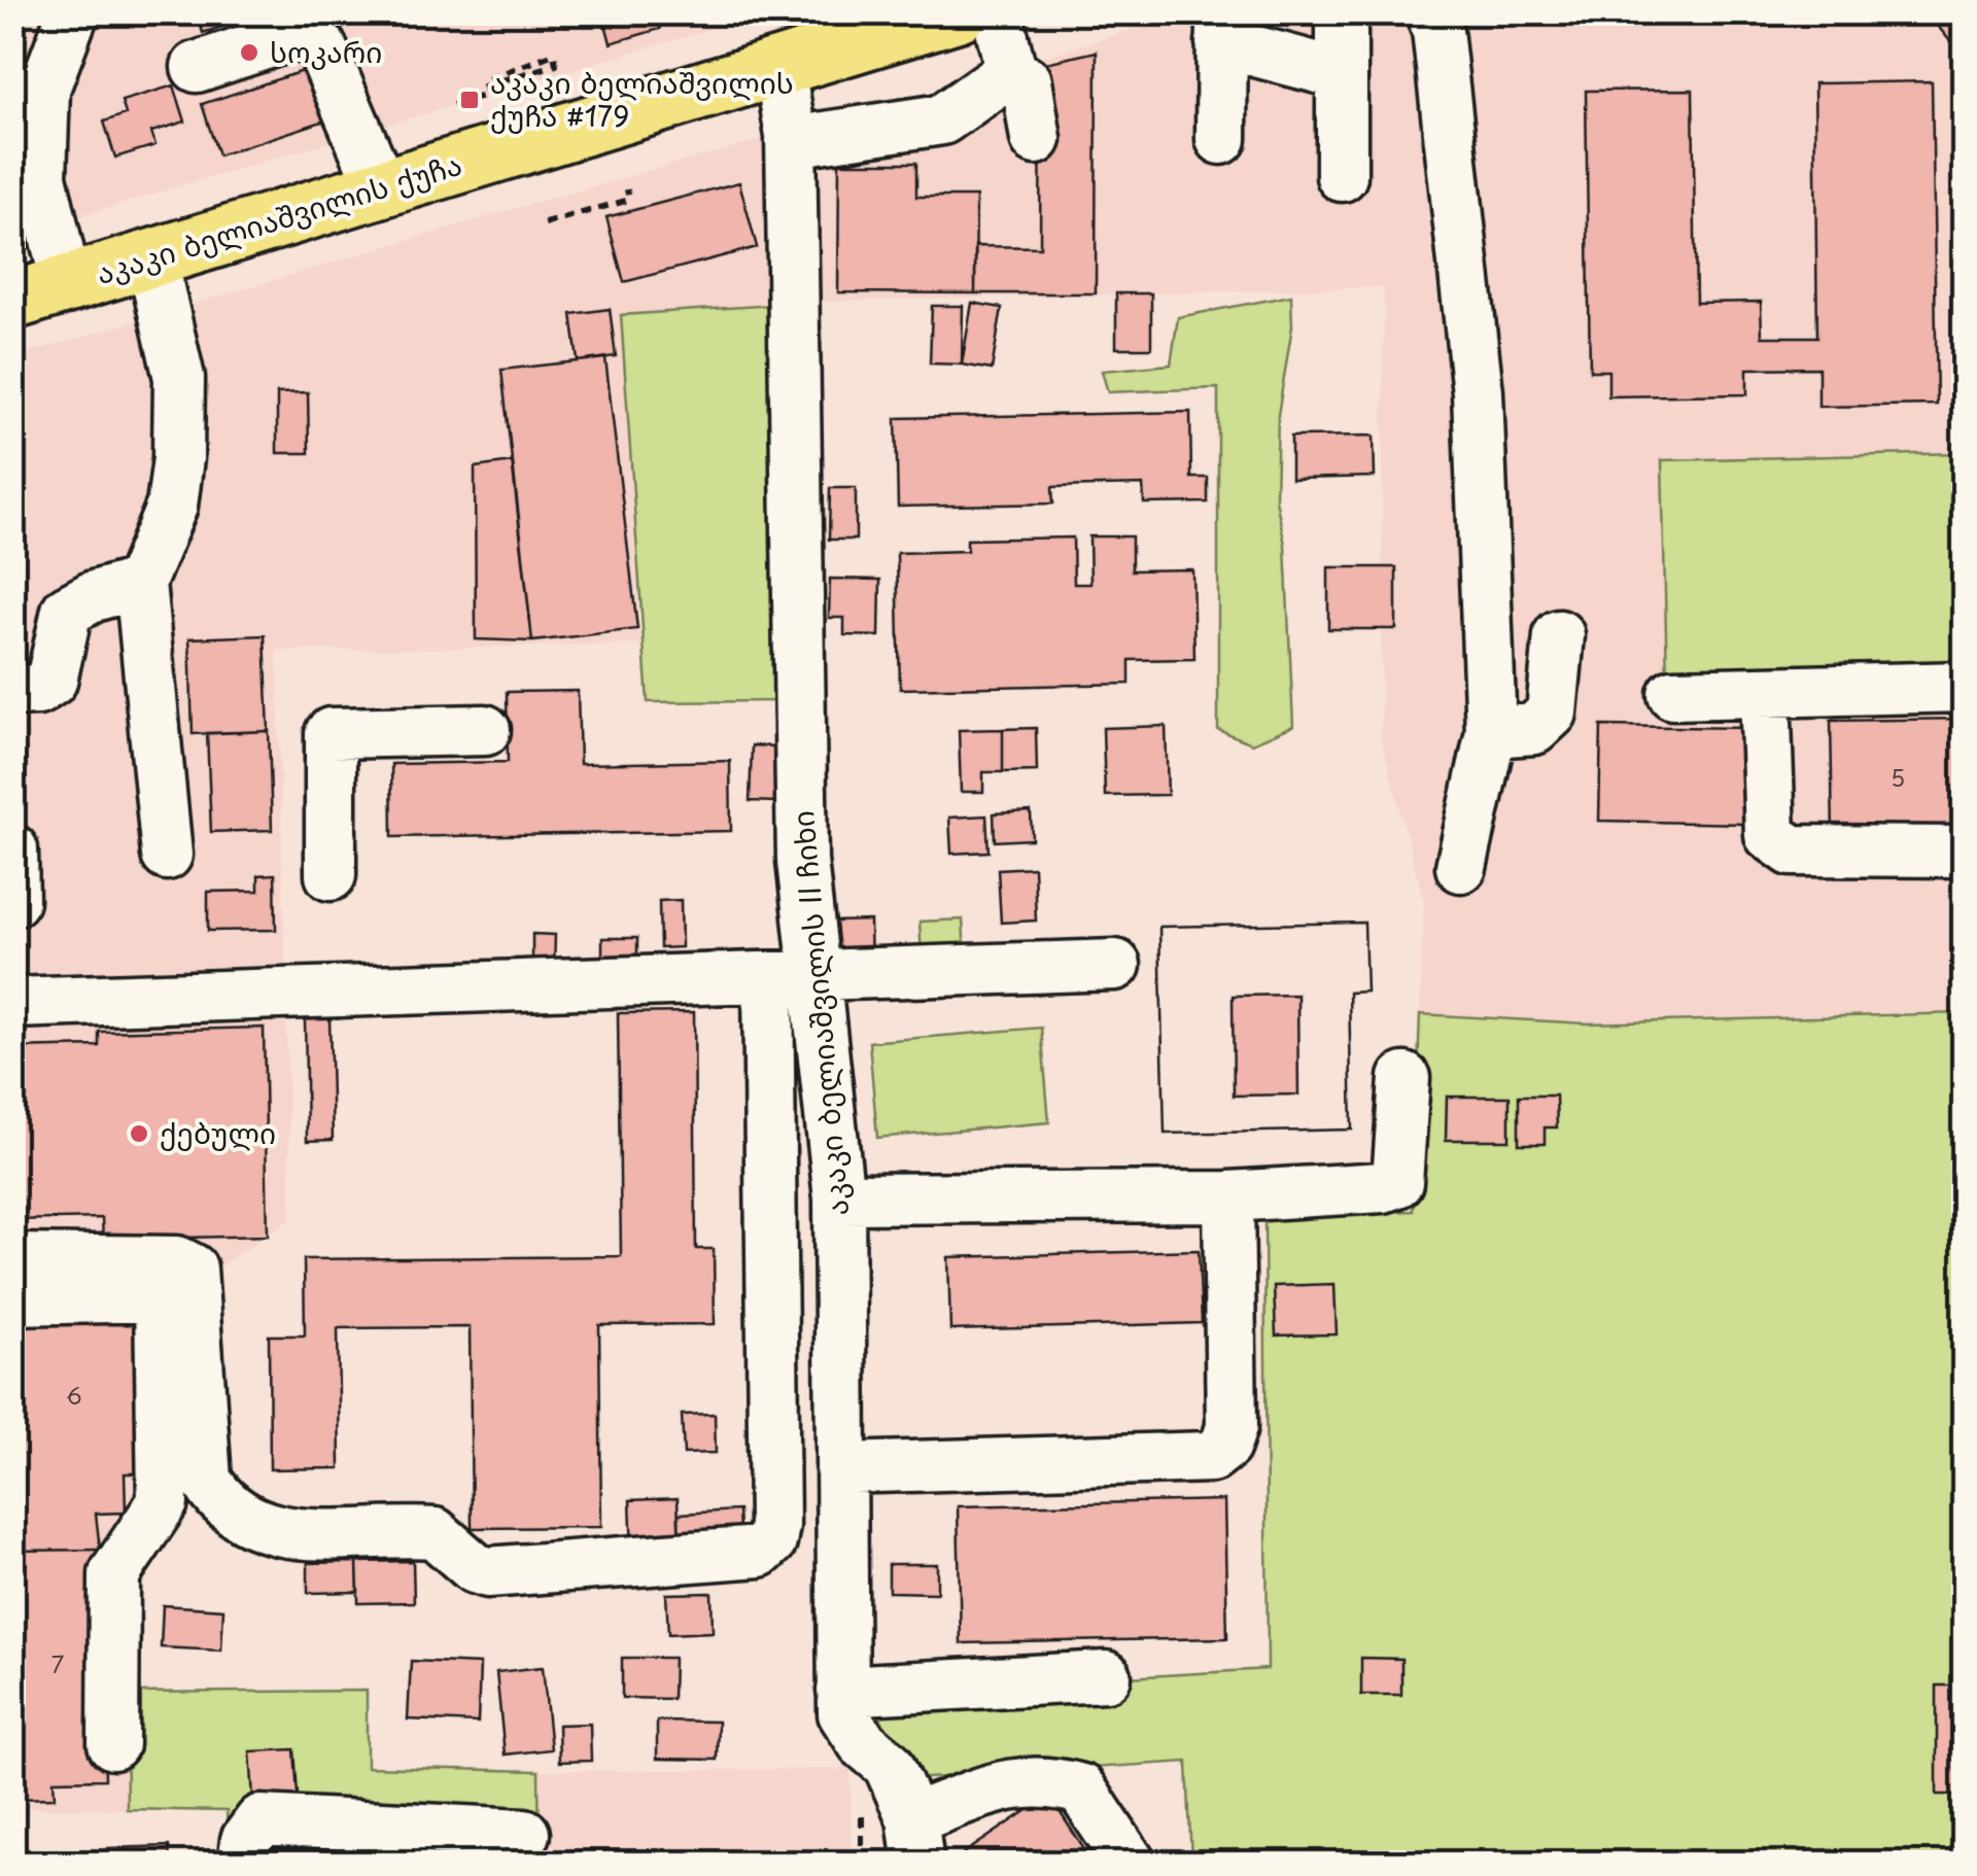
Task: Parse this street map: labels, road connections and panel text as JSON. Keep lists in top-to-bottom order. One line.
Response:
{"streets":{"main road":["აკაკი ბელიაშვილის ქუჩა"],"street":["აკაკი ბელიაშვილის II ჩიხი"]},"crossings":[["აკაკი ბელიაშვილის ქუჩა","აკაკი ბელიაშვილის II ჩიხი"]],"places":{"other":["სოკარი","ქებული"],"transit":["აკაკი ბელიაშვილის ქუჩა #179"]},"house_numbers":["5","6","7"]}
